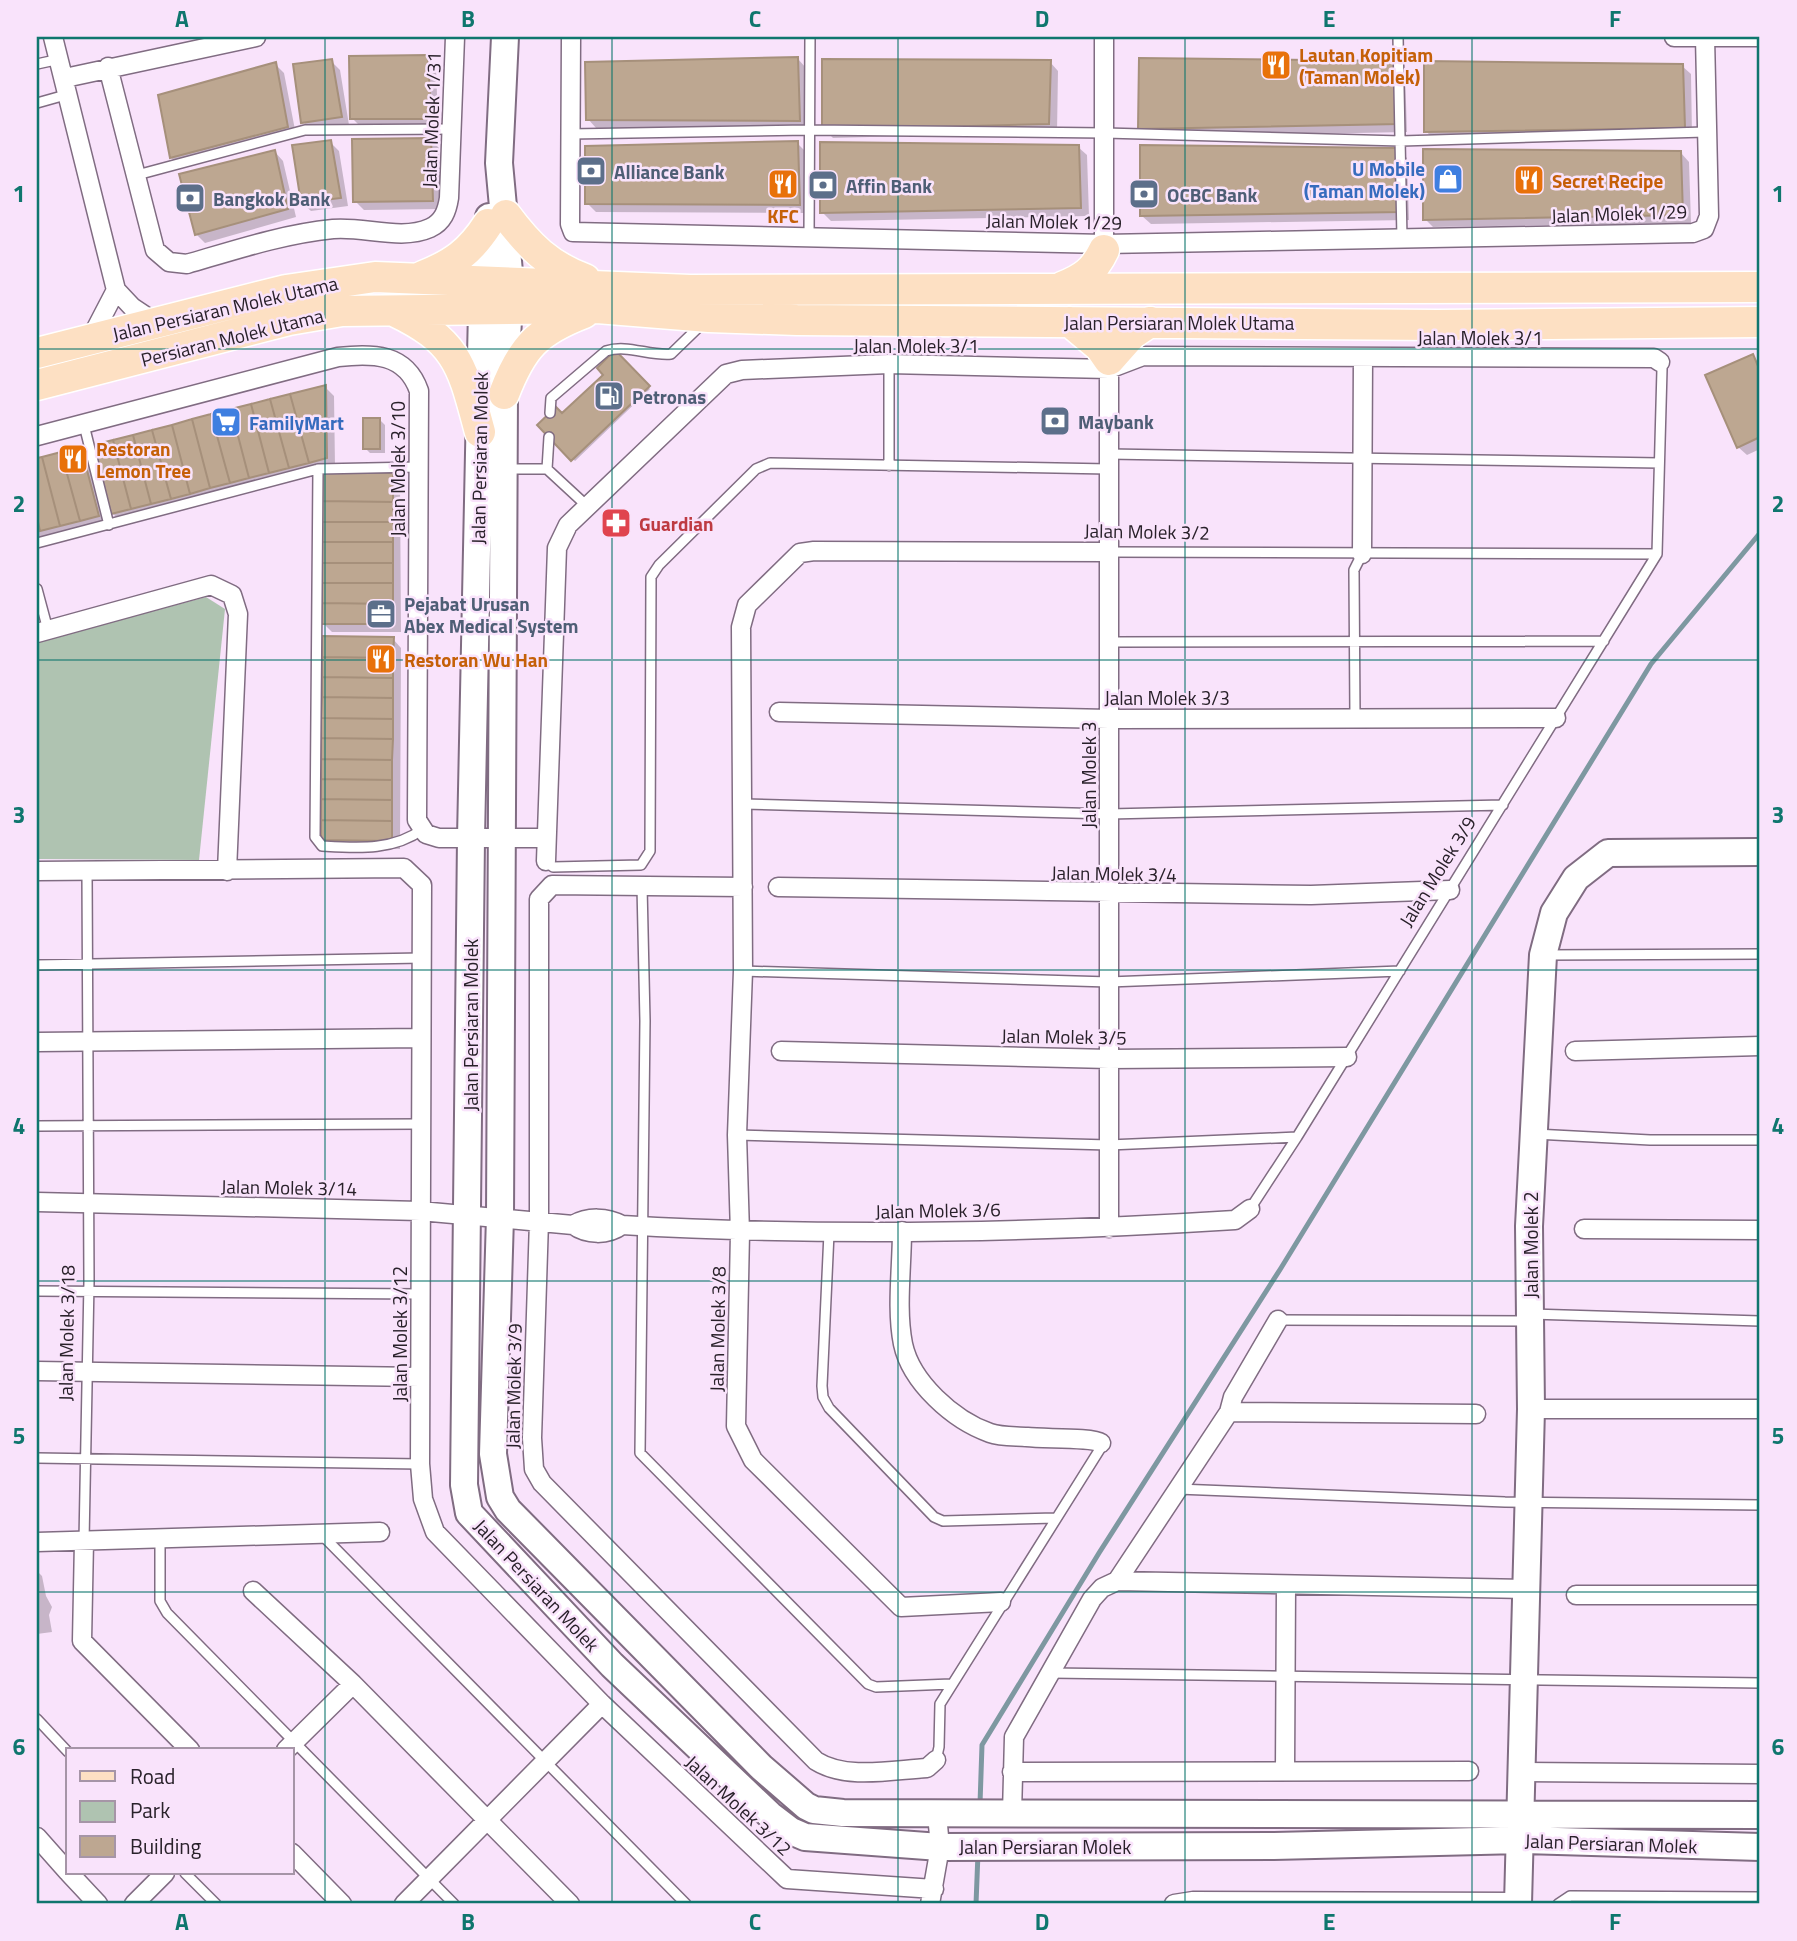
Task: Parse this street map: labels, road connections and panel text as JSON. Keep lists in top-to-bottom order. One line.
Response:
{"streets":{"main road":["Jalan Persiaran Molek Utama","Persiaran Molek Utama","Jalan Persiaran Molek","Jalan Molek 2"],"street":["Jalan Molek 1/31","Jalan Molek 1/29","Jalan Molek 3/1","Jalan Molek 3/10","Jalan Molek 3/2","Jalan Molek 3/3","Jalan Molek 3","Jalan Molek 3/9","Jalan Molek 3/4","Jalan Molek 3/5","Jalan Molek 3/14","Jalan Molek 3/6","Jalan Molek 3/8","Jalan Molek 3/18","Jalan Molek 3/12"]},"crossings":[["Jalan Persiaran Molek Utama","Persiaran Molek Utama"],["Jalan Persiaran Molek Utama","Jalan Molek 3"],["Persiaran Molek Utama","Jalan Persiaran Molek"],["Jalan Molek 3/1","Jalan Molek 3"],["Jalan Persiaran Molek","Jalan Molek 3/14"],["Jalan Persiaran Molek","Jalan Molek 2"],["Jalan Persiaran Molek","Jalan Molek 3/12"],["Jalan Molek 3/2","Jalan Molek 3"],["Jalan Molek 3/2","Jalan Molek 3/9"],["Jalan Molek 3/2","Jalan Molek 3/8"],["Jalan Molek 3/3","Jalan Molek 3"],["Jalan Molek 3/3","Jalan Molek 3/9"],["Jalan Molek 3","Jalan Molek 3/4"],["Jalan Molek 3","Jalan Molek 3/5"],["Jalan Molek 3","Jalan Molek 3/6"],["Jalan Molek 3/9","Jalan Molek 3/4"],["Jalan Molek 3/9","Jalan Molek 3/5"],["Jalan Molek 3/9","Jalan Molek 3/14"],["Jalan Molek 3/9","Jalan Molek 3/6"],["Jalan Molek 3/14","Jalan Molek 3/6"],["Jalan Molek 3/14","Jalan Molek 3/18"],["Jalan Molek 3/14","Jalan Molek 3/12"],["Jalan Molek 3/6","Jalan Molek 3/8"],["Jalan Molek 3/18","Jalan Molek 3/12"]],"places":{"restaurant":["Lautan Kopitiam (Taman Molek)","Secret Recipe","KFC","Restoran Lemon Tree","Restoran Wu Han"],"bank":["Alliance Bank","Affin Bank","OCBC Bank","Bangkok Bank","Maybank"],"shop":["U Mobile (Taman Molek)"],"fuel station":["Petronas"],"supermarket":["FamilyMart"],"pharmacy":["Guardian"],"office":["Pejabat Urusan Abex Medical System"]},"legend":["Road","Park","Building"],"grid":{"columns":["A","B","C","D","E","F"],"rows":["1","2","3","4","5","6"]}}
